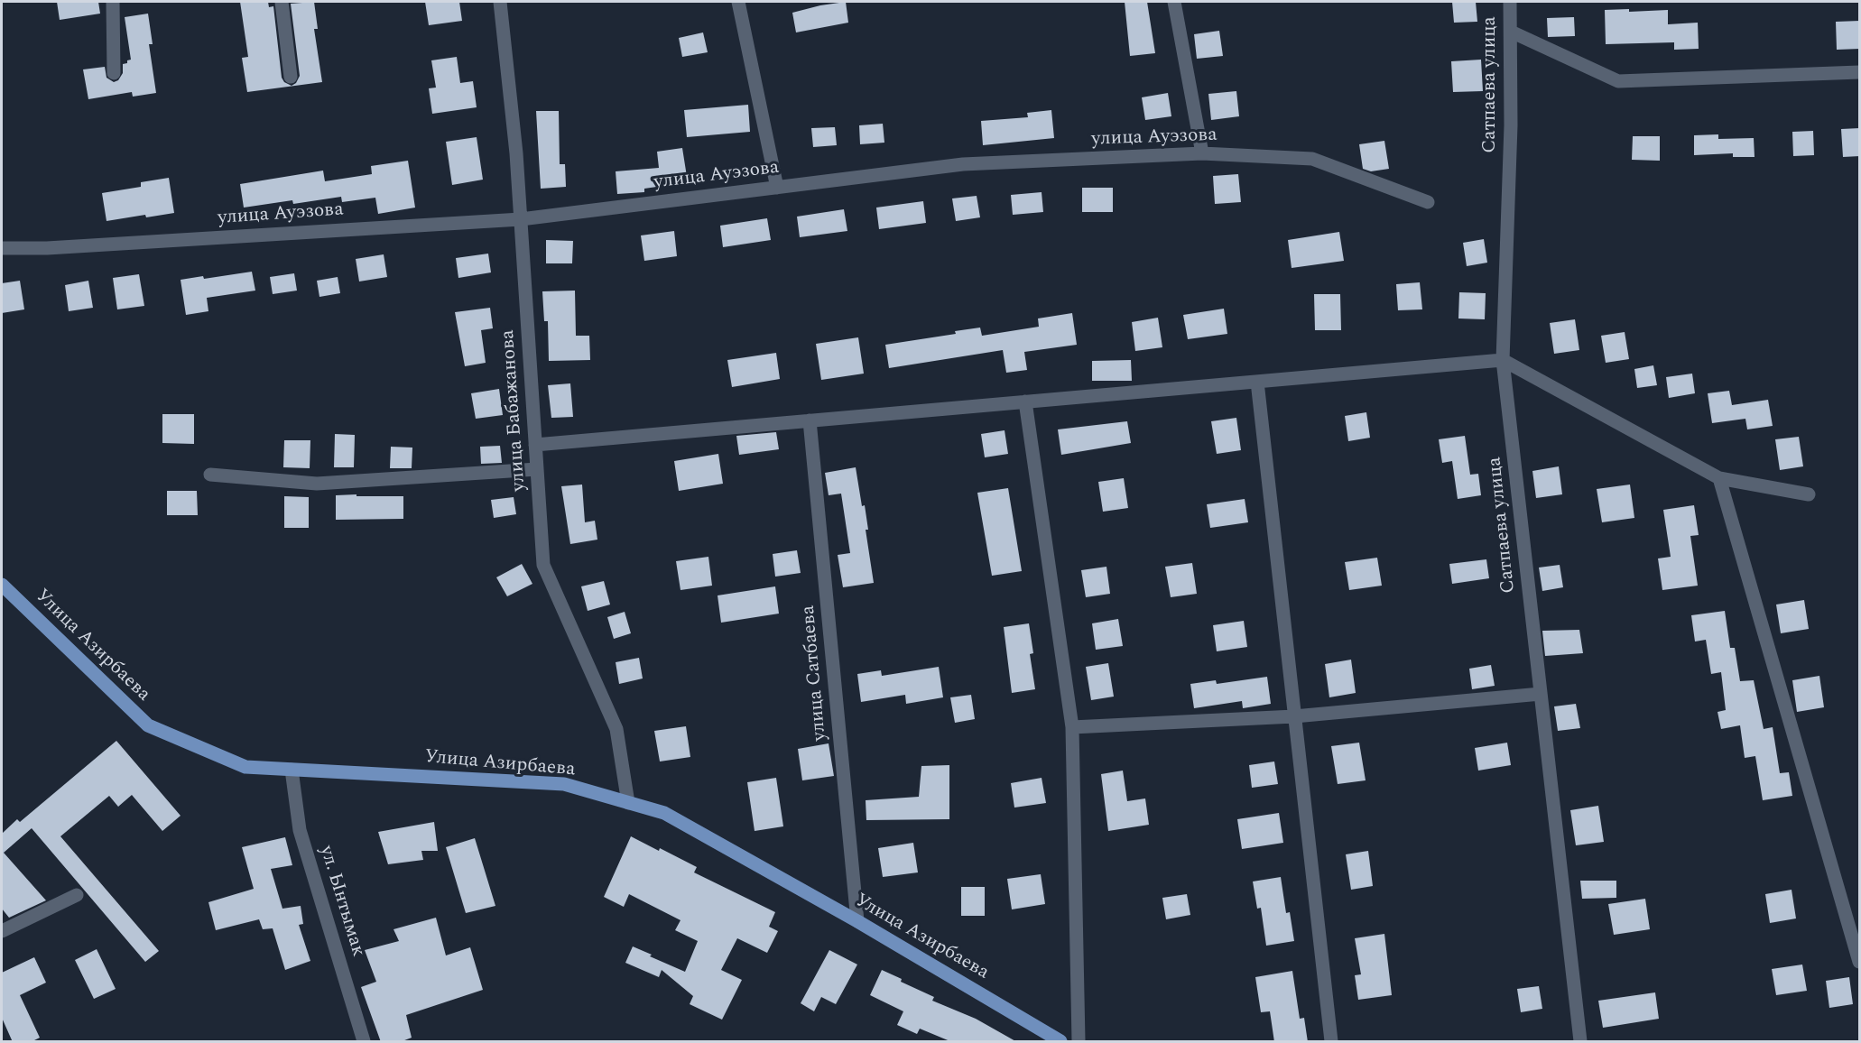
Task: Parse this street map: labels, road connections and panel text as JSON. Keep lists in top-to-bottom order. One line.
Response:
{"streets":{"main road":["Улица Азирбаева"],"street":["Сатпаева улица","улица Ауэзова","улица Бабажанова","улица Сатбаева","ул. Ынтымак"]},"crossings":[["улица Ауэзова","улица Бабажанова"],["улица Бабажанова","Улица Азирбаева"],["Улица Азирбаева","улица Сатбаева"],["Улица Азирбаева","ул. Ынтымак"]]}
